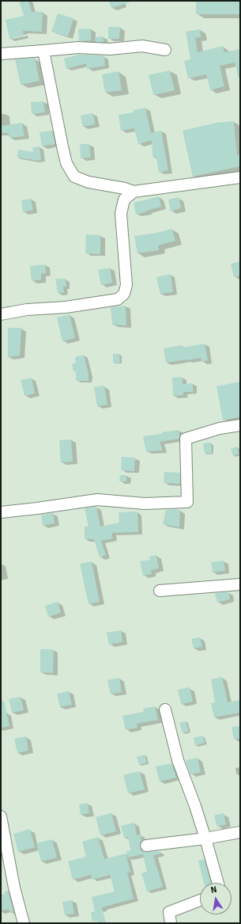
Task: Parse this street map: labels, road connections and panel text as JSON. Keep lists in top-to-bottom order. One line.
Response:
{"north":"top"}
